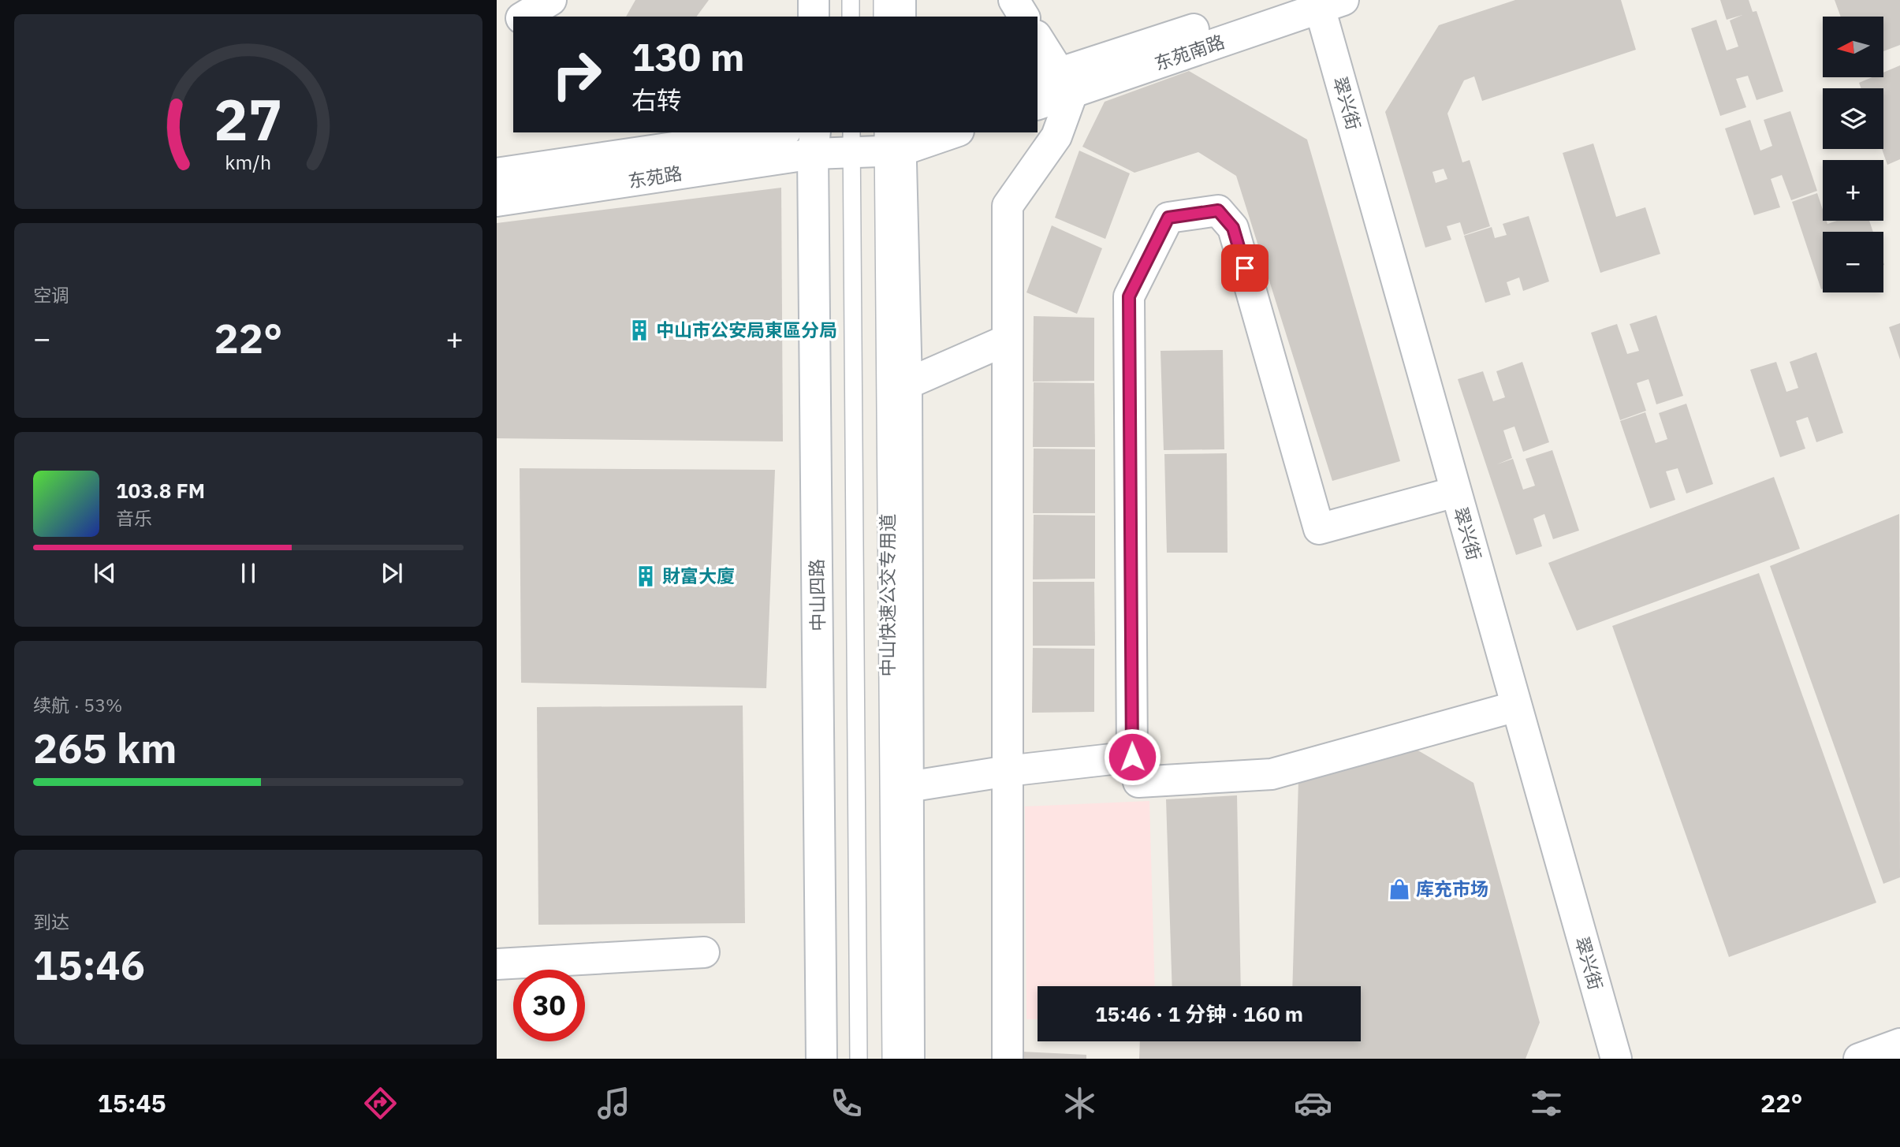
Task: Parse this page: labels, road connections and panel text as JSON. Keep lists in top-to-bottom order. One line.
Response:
{"streets":{"street":["东苑南路","翠兴街","东苑路","中山四路"],"lane":["中山快速公交专用道"]},"crossings":[["东苑南路","翠兴街"],["东苑路","中山四路"]],"places":{"building":["中山市公安局東區分局","財富大廈"],"shop":["库充市场"]},"north":"left","page":{"map_buttons":["+","−"],"turn":["130 m","右转"],"tile":["空调",["续航 · 53%","265 km"],["到达","15:46"]],"heat":["−","22°","+"],"song":["103.8 FM","音乐"],"limit":"30","trip":"15:46 · 1 分钟 · 160 m","tabs":["15:45","22°"],"gauge":["27","km/h"]}}
